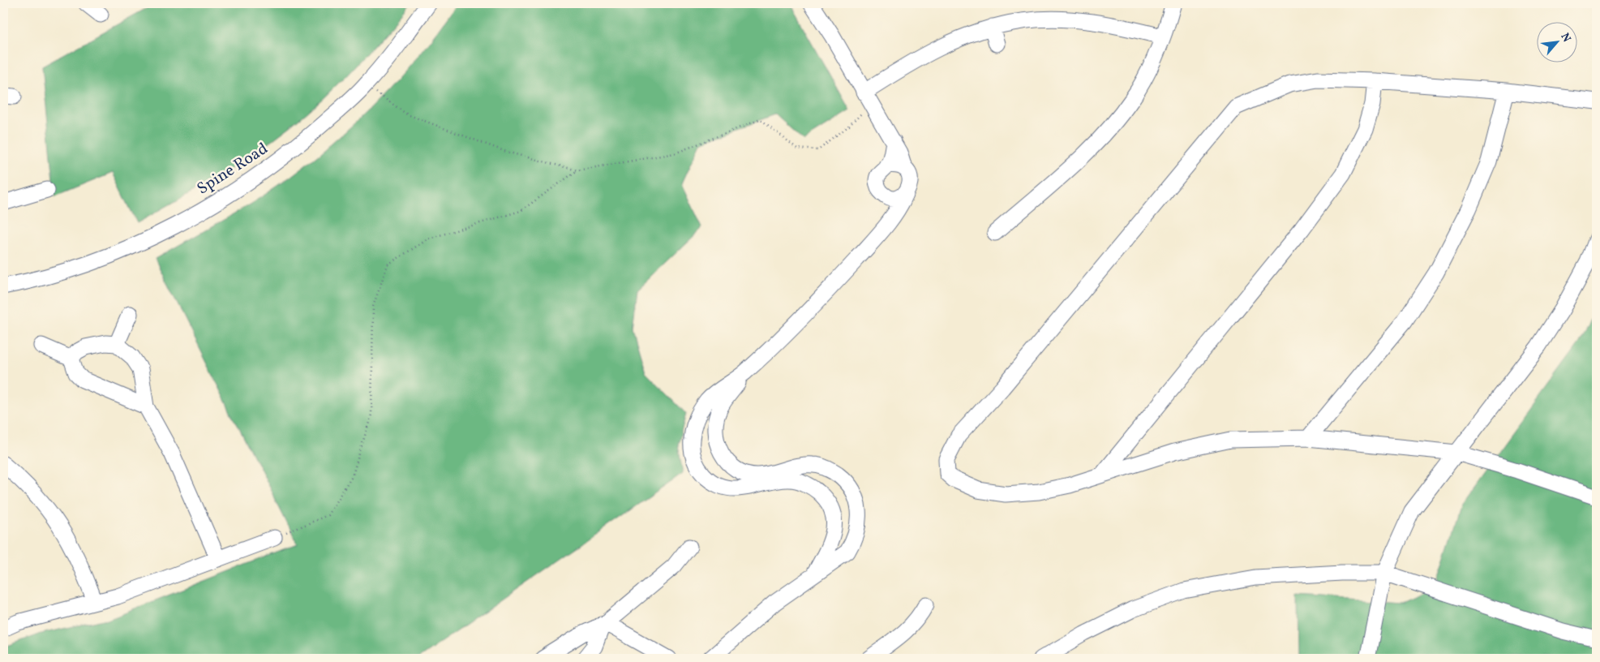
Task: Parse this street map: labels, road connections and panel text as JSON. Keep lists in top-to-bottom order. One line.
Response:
{"streets":{"street":["Spine Road"]},"north":"top right"}
